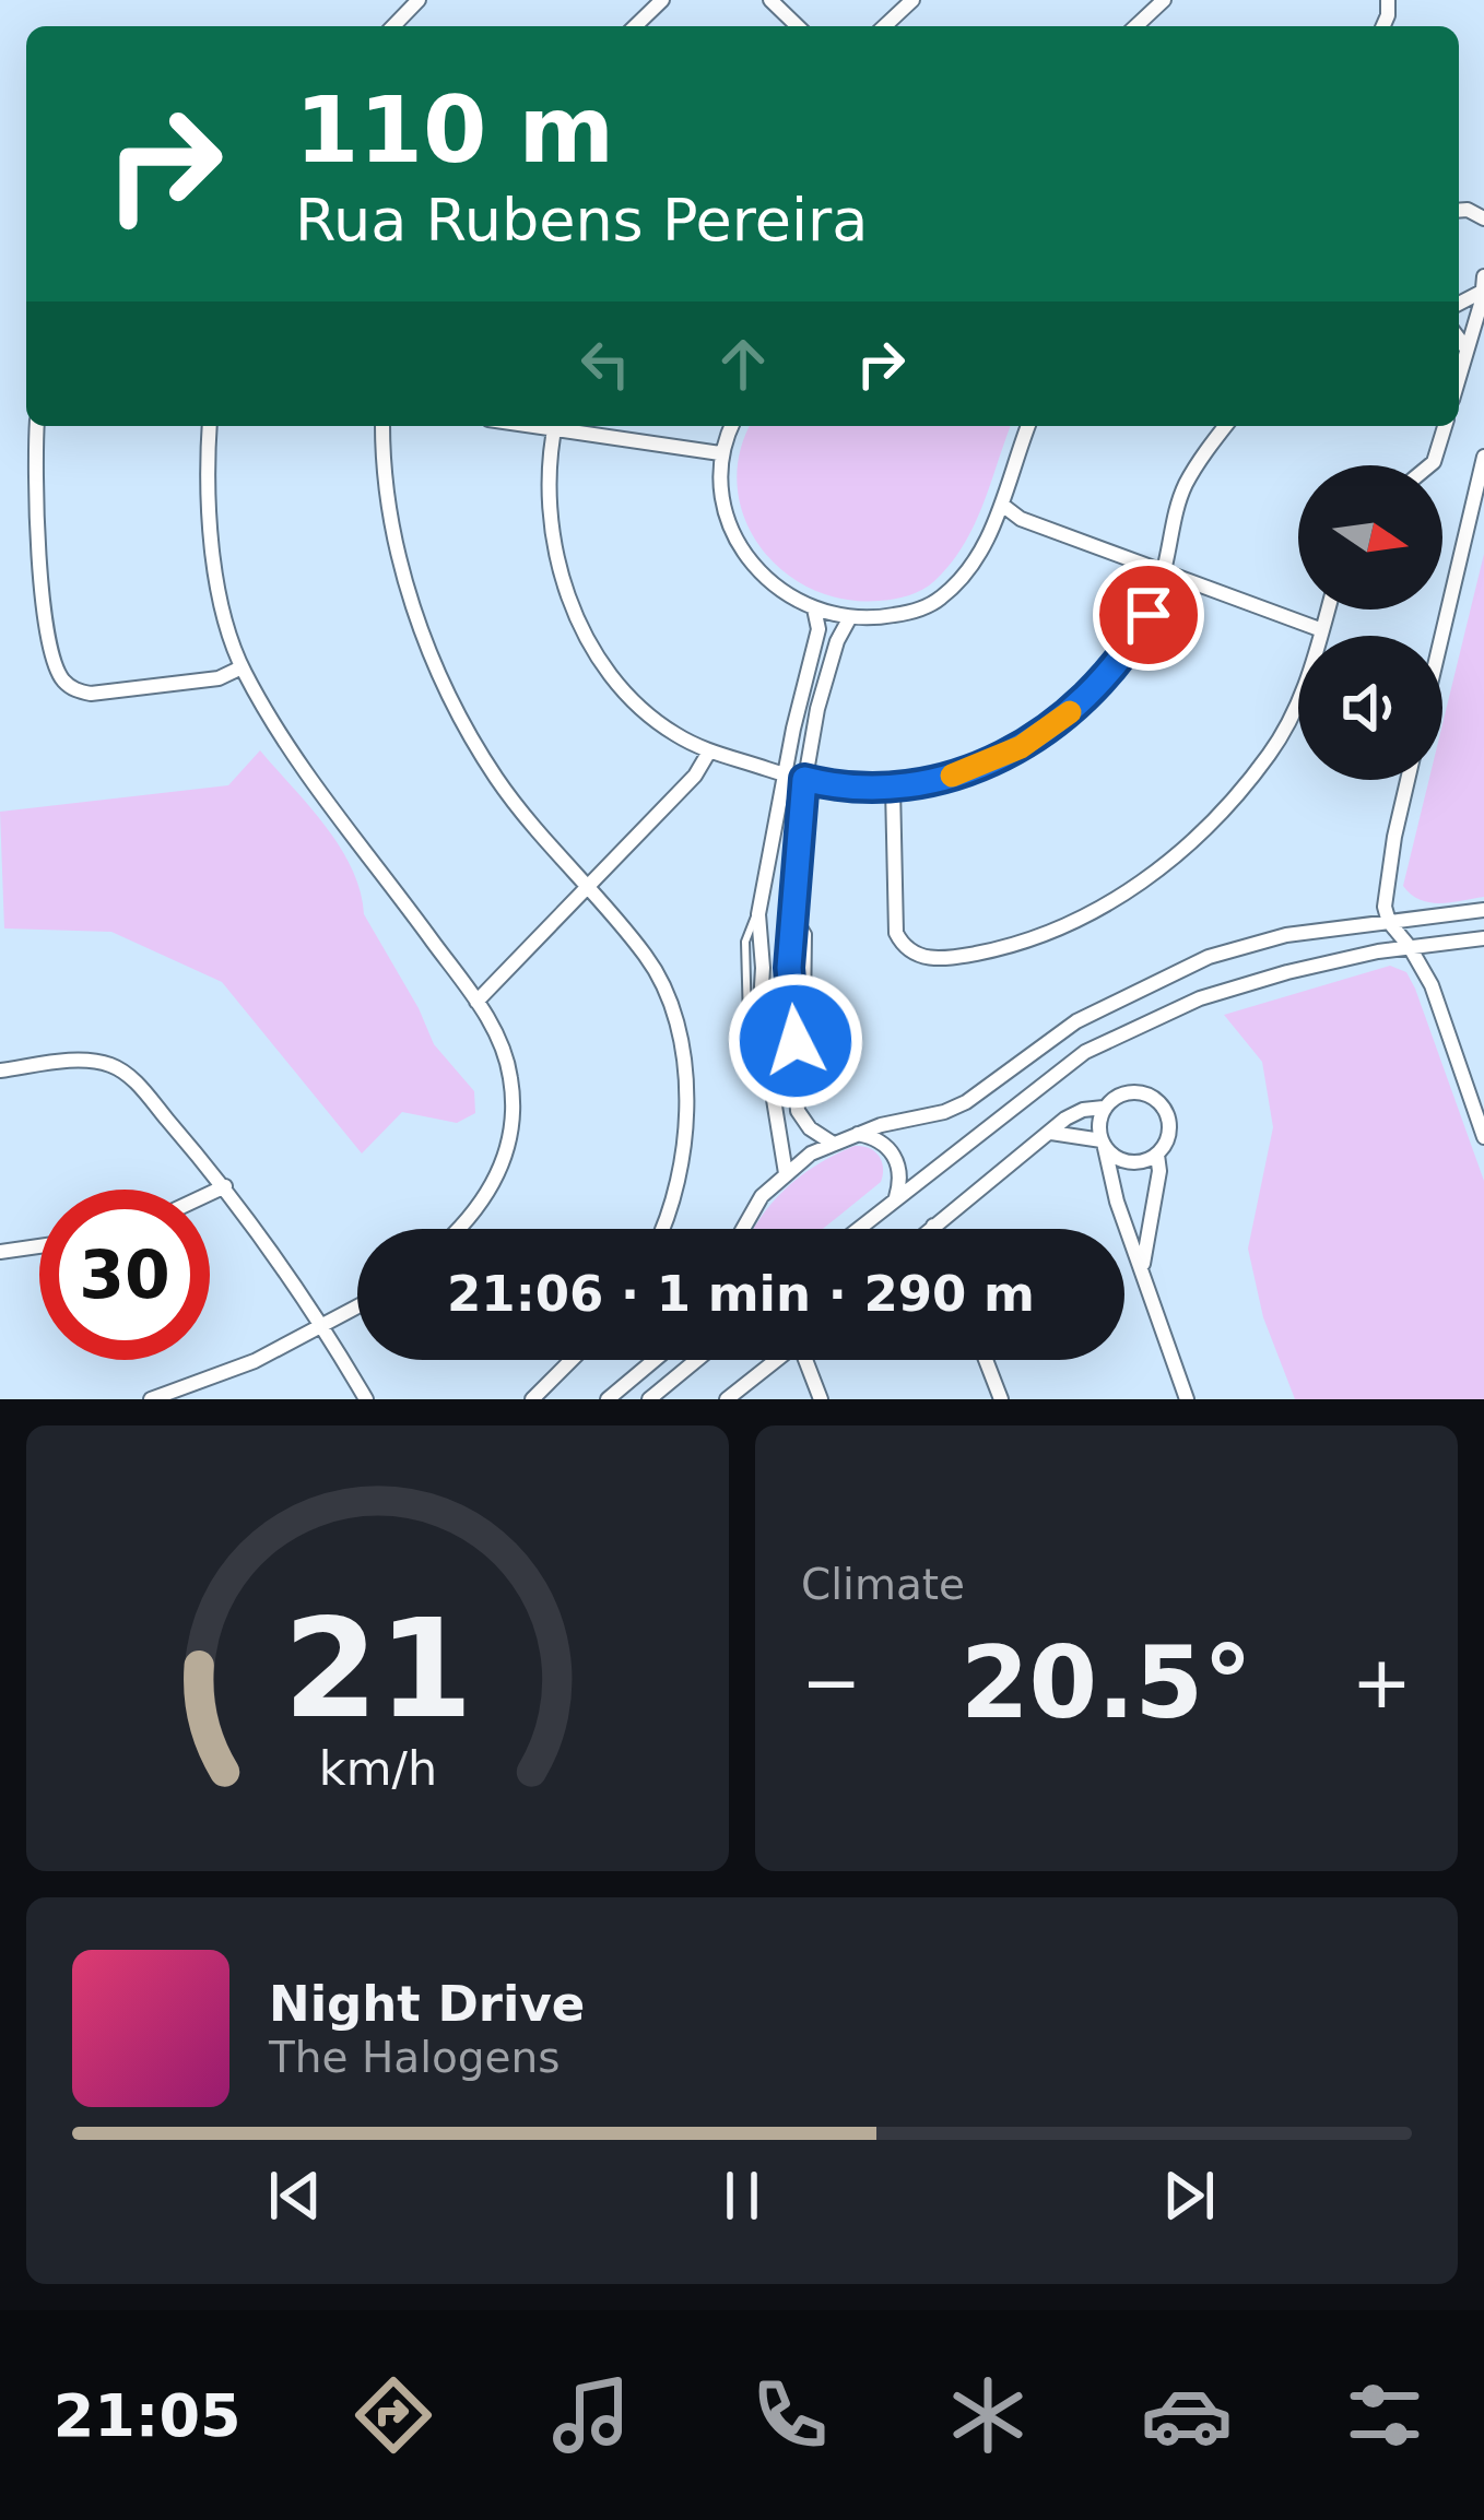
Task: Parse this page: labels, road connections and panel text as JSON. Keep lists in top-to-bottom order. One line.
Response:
{"north":"right","page":{"turn":["110 m","Rua Rubens Pereira"],"limit":"30","trip":"21:06 · 1 min · 290 m","tile":"Climate","heat":["−","20.5°","+"],"song":["Night Drive","The Halogens"],"tabs":"21:05","gauge":["21","km/h"]}}
